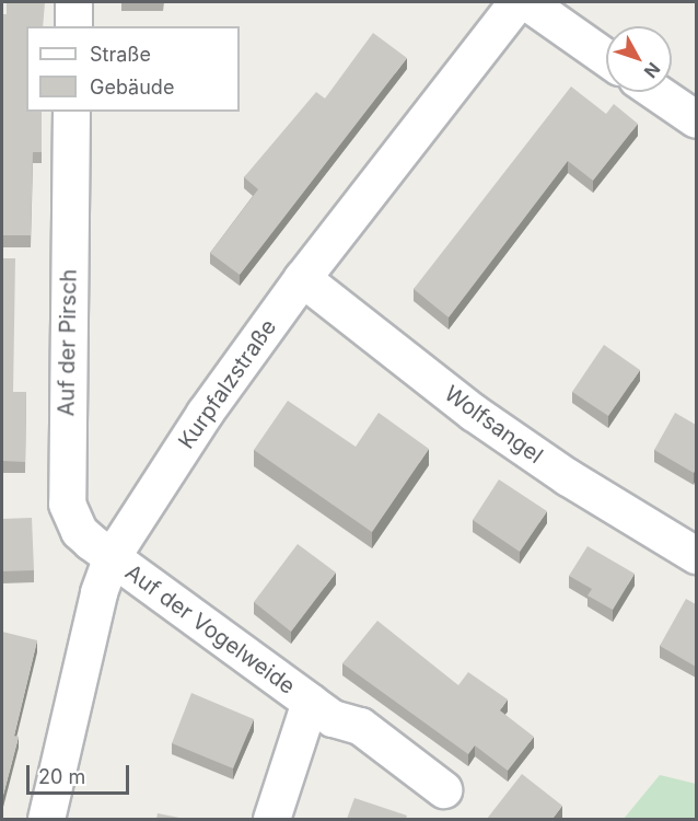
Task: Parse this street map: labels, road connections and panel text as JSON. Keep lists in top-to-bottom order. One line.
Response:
{"streets":{"street":["Auf der Pirsch","Kurpfalzstraße","Wolfsangel","Auf der Vogelweide"]},"crossings":[["Auf der Pirsch","Kurpfalzstraße"],["Auf der Pirsch","Auf der Vogelweide"],["Kurpfalzstraße","Wolfsangel"],["Kurpfalzstraße","Auf der Vogelweide"]],"legend":["Straße","Gebäude"],"scale_bar":"20 m","north":"bottom right"}
